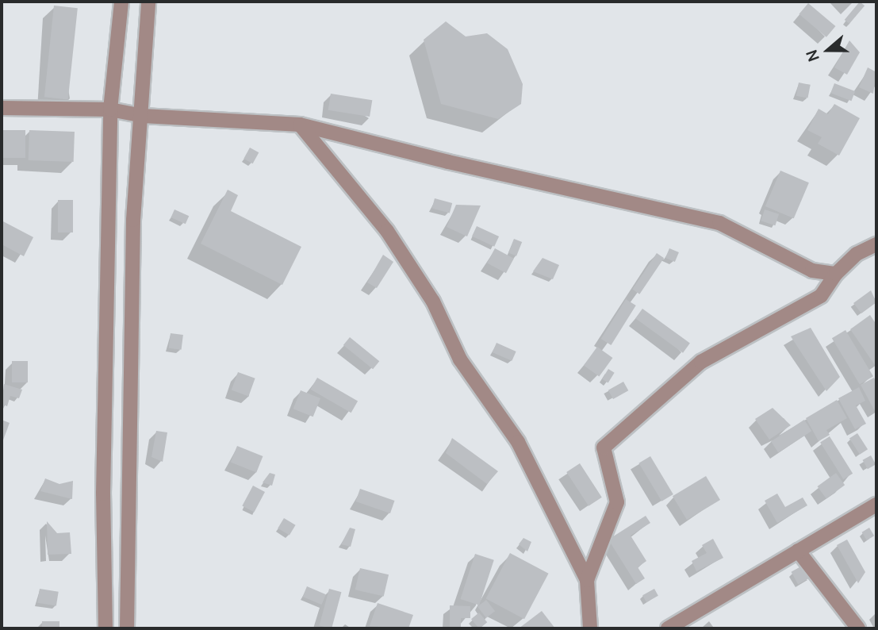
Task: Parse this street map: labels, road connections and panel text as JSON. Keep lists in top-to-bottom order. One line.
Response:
{"north":"left"}
